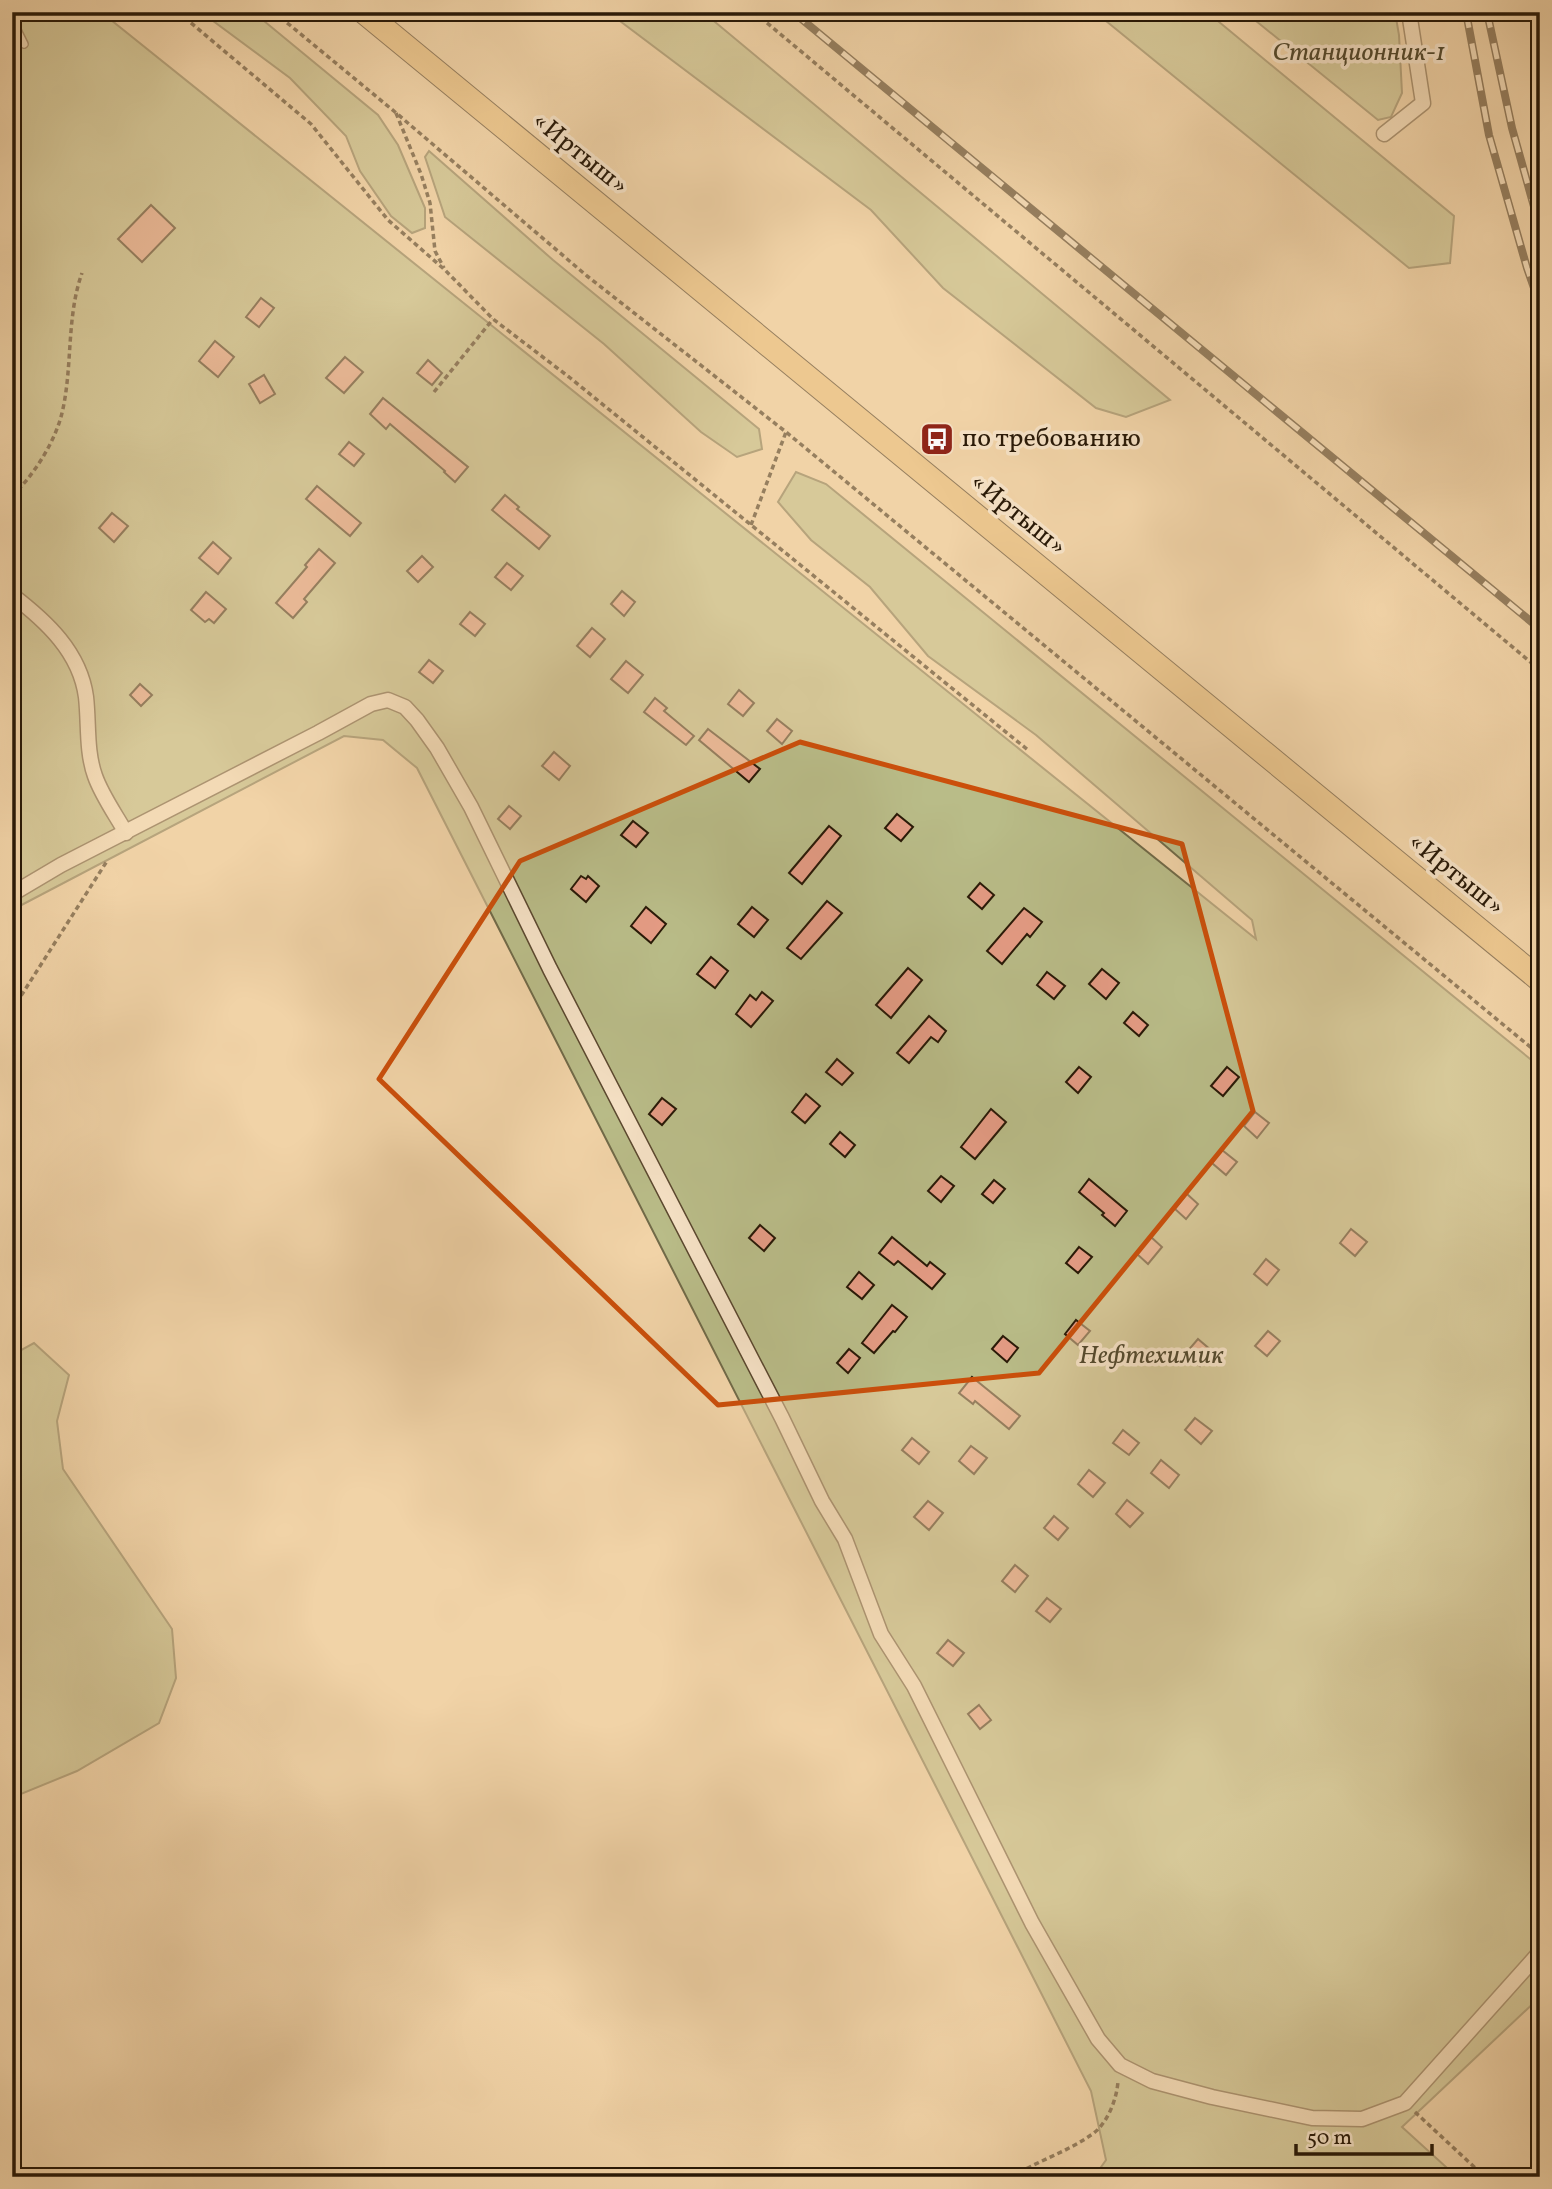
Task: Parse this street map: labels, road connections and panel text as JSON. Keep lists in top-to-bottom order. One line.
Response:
{"streets":{"main road":["«Иртыш»"]},"parks":["Станционник-1","Нефтехимик"],"places":{"bus stop":["по требованию"]},"scale_bar":"50 m"}
